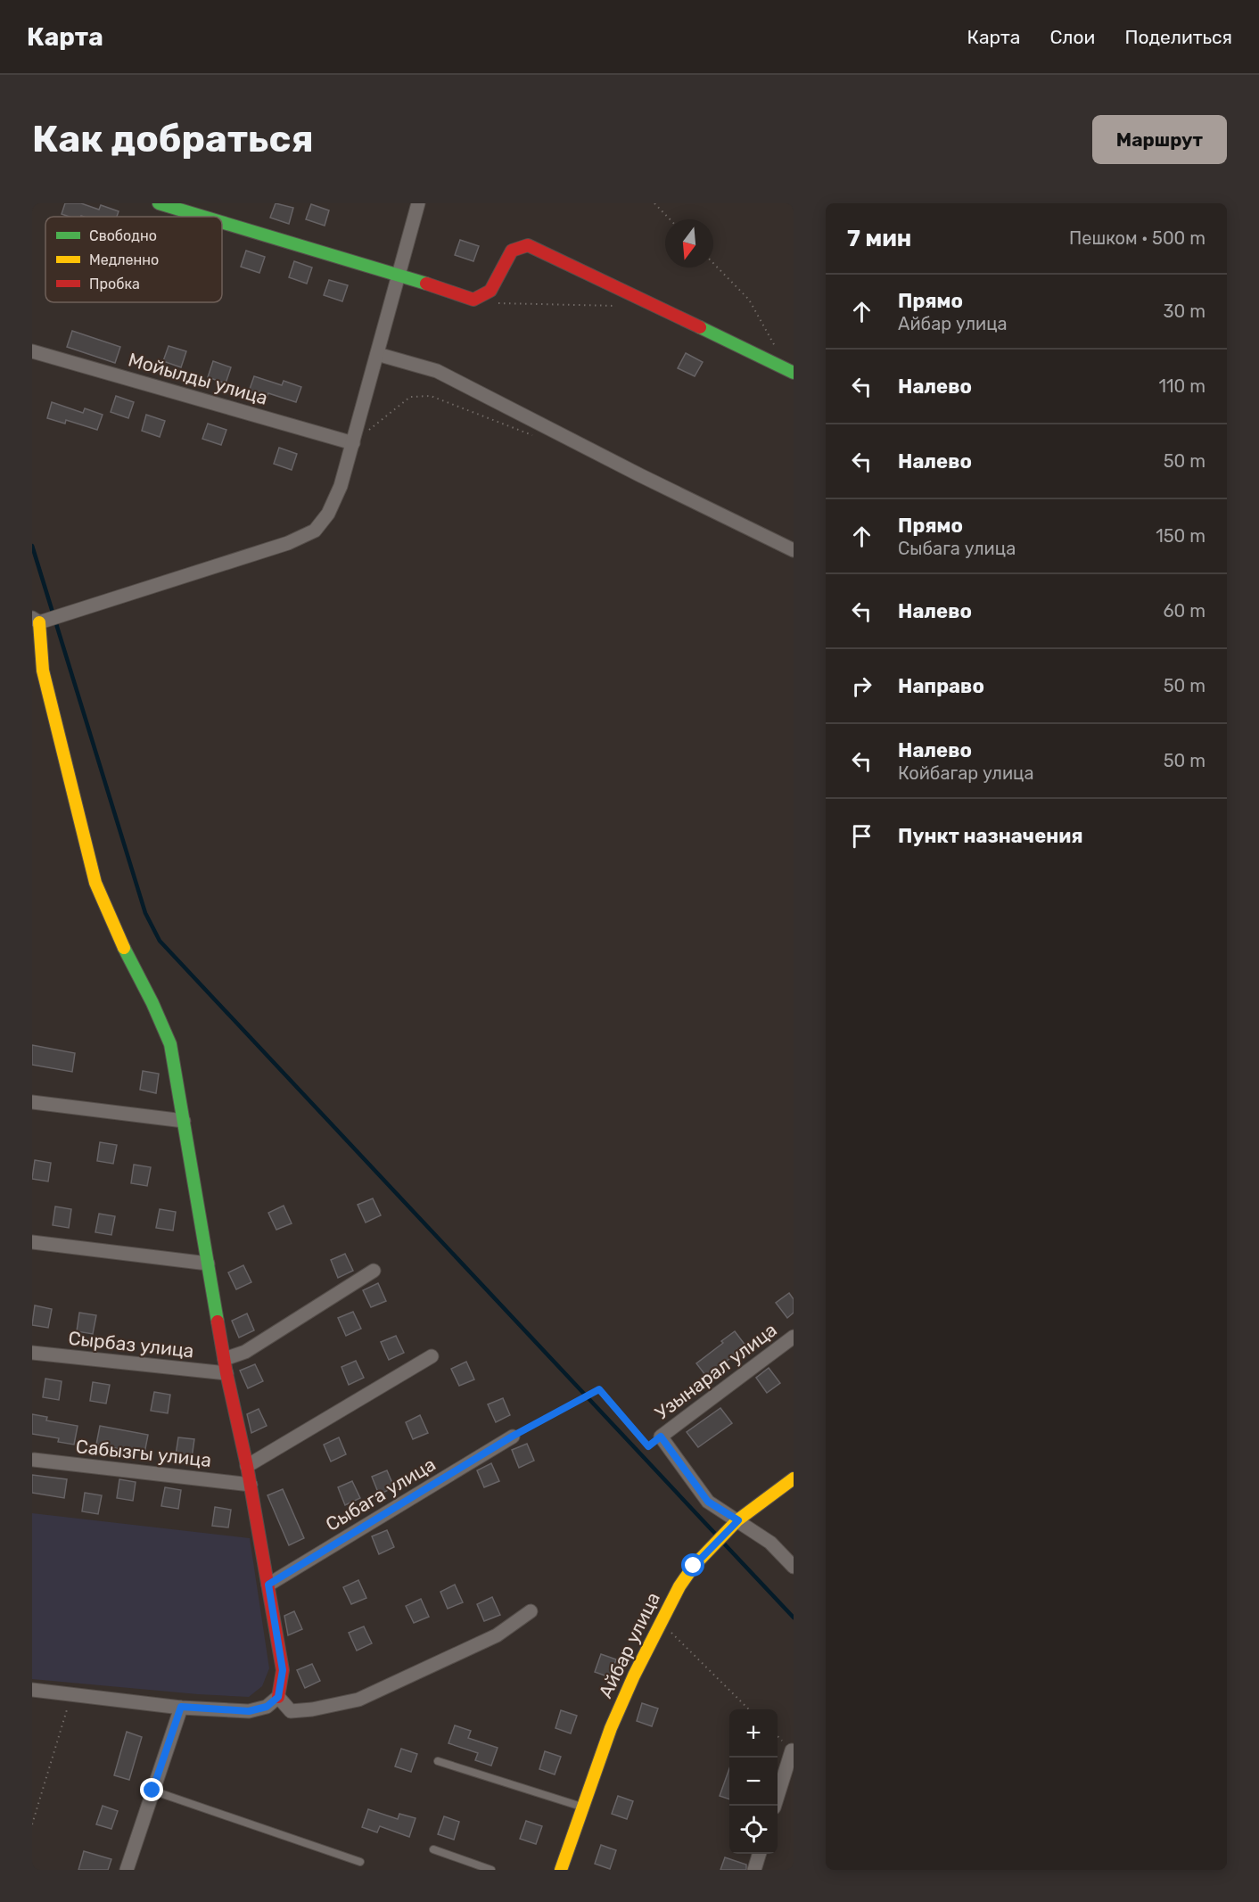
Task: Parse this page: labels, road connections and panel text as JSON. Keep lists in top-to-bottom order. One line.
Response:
{"streets":{"street":["Мойылды улица","Сырбаз улица","Узынарал улица","Сабызгы улица","Сыбага улица","Айбар улица"]},"legend":["Свободно","Медленно","Пробка"],"north":"bottom","page":{"header":"Карта","nav":["Карта","Слои","Поделиться"],"buttons":"Маршрут","title":"Как добраться","heading":["7 мин","Пешком · 500 m"],"list":[["Прямо","Айбар улица","30 m"],["Налево","110 m"],["Налево","50 m"],["Прямо","Сыбага улица","150 m"],["Налево","60 m"],["Направо","50 m"],["Налево","Койбагар улица","50 m"],"Пункт назначения"],"map_buttons":["+","−"]}}
